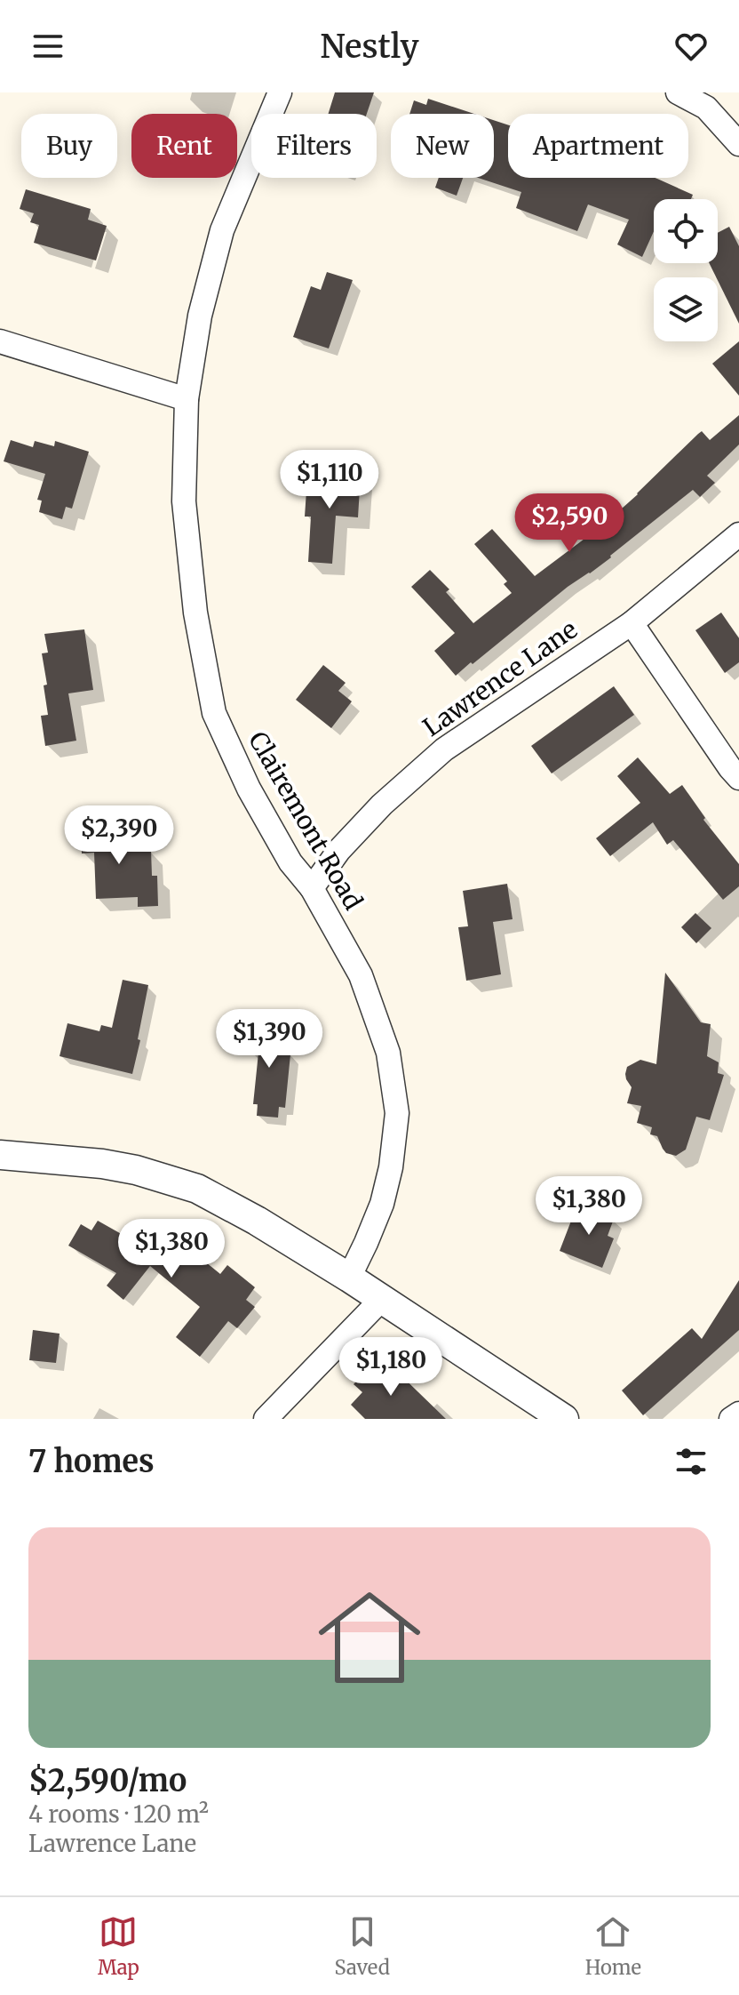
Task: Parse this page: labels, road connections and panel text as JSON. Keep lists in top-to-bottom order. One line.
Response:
{"streets":{"street":["Lawrence Lane","Clairemont Road"]},"crossings":[["Lawrence Lane","Clairemont Road"]],"page":{"header":"Nestly","chip":["Buy","Rent","Filters","New","Apartment"],"price":["$1,110","$2,590","$2,390","$1,390","$1,380","$1,380","$1,180"],"heading":"7 homes","list":[{"name":"$2,590/mo","note":"4 rooms · 120 m² · Lawrence Lane"}],"tabs":["Map","Saved","Home"]}}
